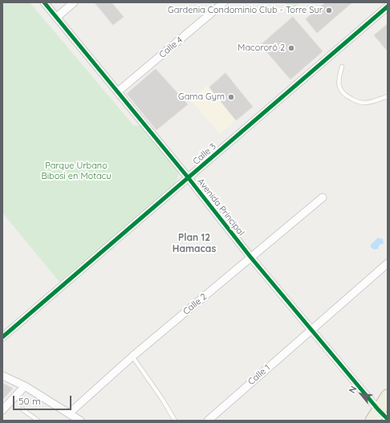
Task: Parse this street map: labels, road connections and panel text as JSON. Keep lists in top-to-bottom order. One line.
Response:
{"streets":{"street":["Calle 4","Calle 3","Avenida Principal","Calle 2","Calle 1"]},"crossings":[["Calle 4","Avenida Principal"],["Calle 3","Avenida Principal"],["Avenida Principal","Calle 2"],["Avenida Principal","Calle 1"]],"districts":["Plan 12 Hamacas"],"parks":["Parque Urbano Bibosi en Motacu"],"places":["Gardenia Condominio Club - Torre Sur","Macororó 2","Gama Gym"],"scale_bar":"50 m","north":"top left"}
